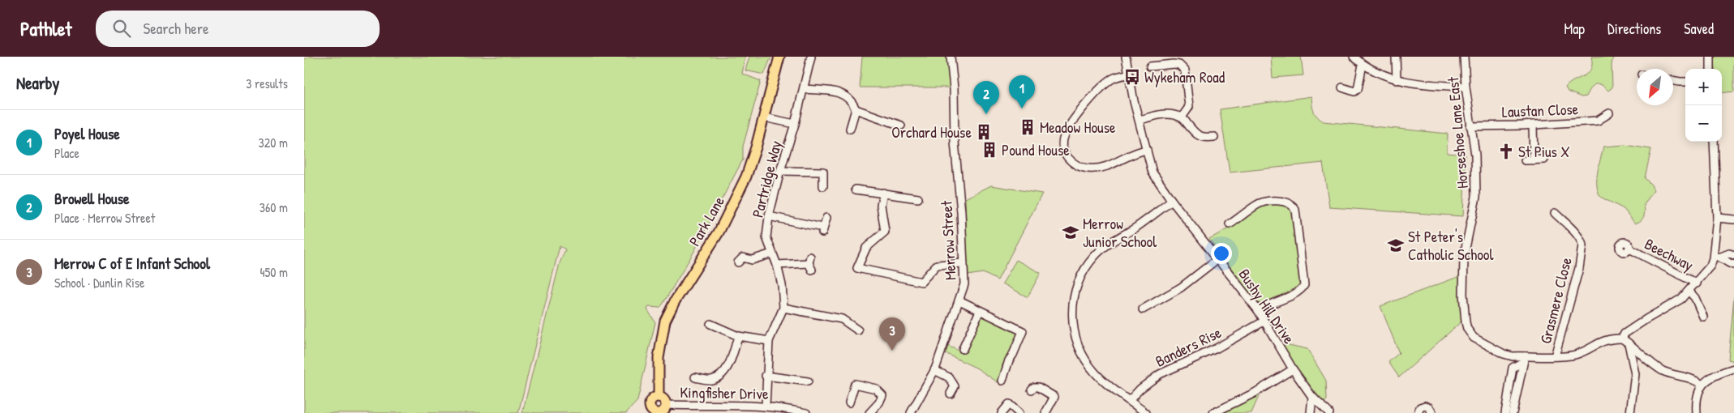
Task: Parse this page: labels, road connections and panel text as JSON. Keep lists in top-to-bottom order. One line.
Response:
{"streets":{"main road":["Park Lane"],"street":["Laustan Close","Horseshoe Lane East","Partridge Way","Merrow Street","Beechway","Grasmere Close","Bushy Hill Drive","Banders Rise","Kingfisher Drive"]},"crossings":[["Laustan Close","Horseshoe Lane East"],["Horseshoe Lane East","Grasmere Close"],["Partridge Way","Park Lane"],["Partridge Way","Kingfisher Drive"],["Park Lane","Kingfisher Drive"],["Bushy Hill Drive","Banders Rise"]],"places":{"bus stop":["Wykeham Road"],"building":["Meadow House","Orchard House","Pound House"],"church":["St Pius X"],"school or university":["Merrow Junior School","St Peter's Catholic School"]},"north":"bottom left","page":{"header":"Pathlet","search":"Search here","nav":["Map","Directions","Saved"],"heading":["Nearby","3 results"],"map_buttons":["+","−"],"pins":["1","2","3"],"list":[{"mark":"1","name":"Poyel House","note":"Place","value":"320 m"},{"mark":"2","name":"Browell House","note":"Place · Merrow Street","value":"360 m"},{"mark":"3","name":"Merrow C of E Infant School","note":"School · Dunlin Rise","value":"450 m"}]}}
